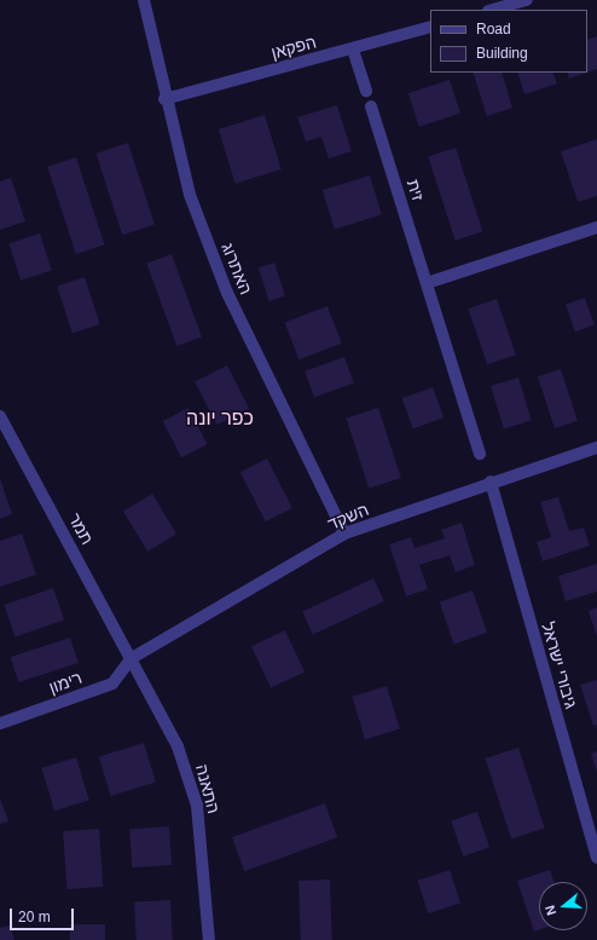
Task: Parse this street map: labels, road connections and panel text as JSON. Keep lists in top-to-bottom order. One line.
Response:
{"streets":{"street":["הפקאן","זית","האתרוג","השקד","תמר","גיבורי ישראל","רימון","התאנה"]},"crossings":[["הפקאן","האתרוג"],["האתרוג","השקד"],["השקד","תמר"],["השקד","גיבורי ישראל"],["השקד","רימון"],["השקד","התאנה"],["תמר","רימון"],["תמר","התאנה"],["רימון","התאנה"]],"districts":["כפר יונה"],"legend":["Road","Building"],"scale_bar":"20 m","north":"left"}
